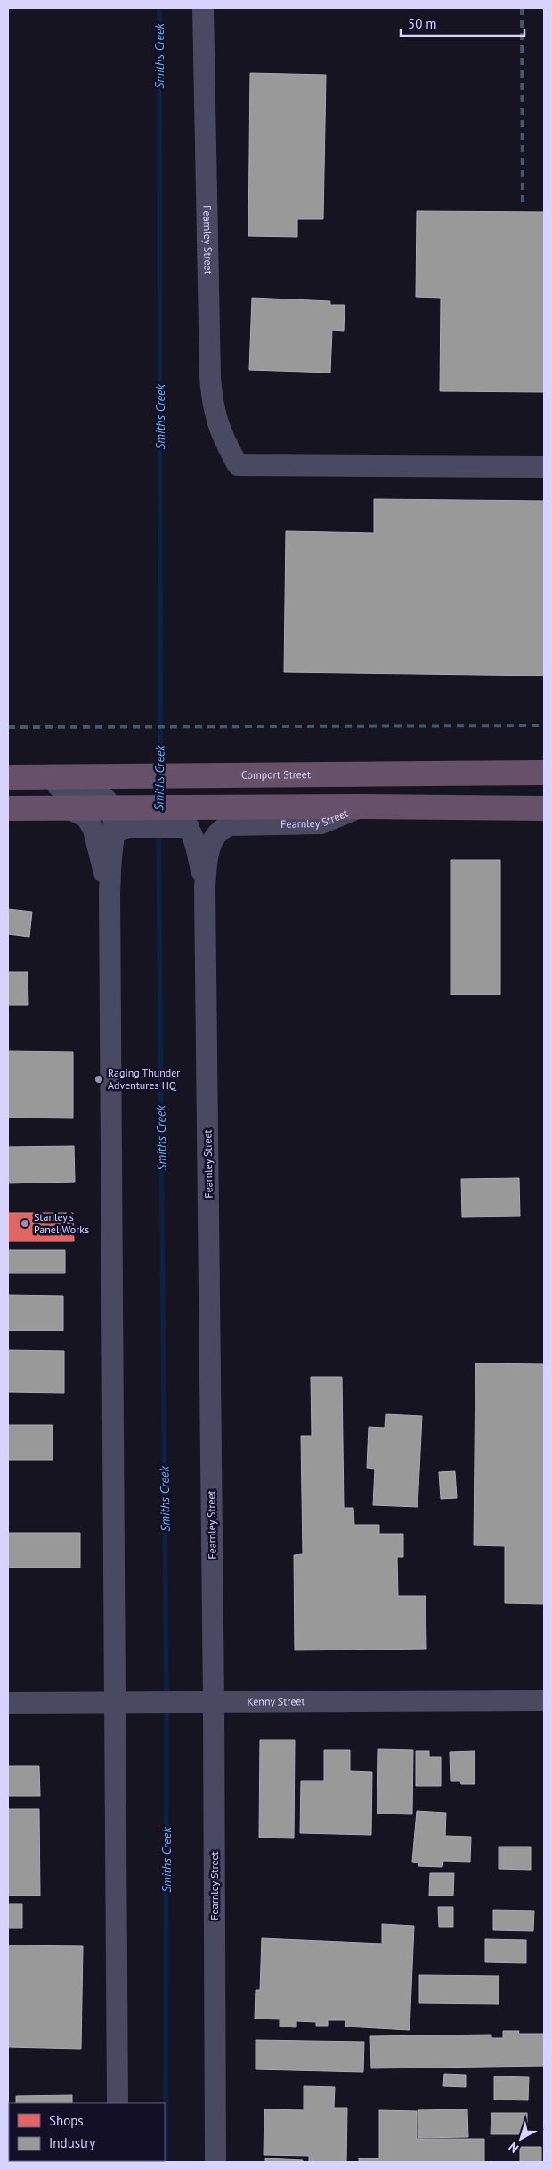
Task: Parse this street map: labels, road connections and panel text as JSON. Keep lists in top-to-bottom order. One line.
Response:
{"streets":{"highway":["Comport Street"],"street":["Fearnley Street","Kenny Street"]},"crossings":[["Fearnley Street","Kenny Street"]],"water":["Smiths Creek"],"places":["Raging Thunder Adventures HQ","Stanley's Panel Works"],"legend":["Shops","Industry"],"scale_bar":"50 m","north":"bottom left"}
